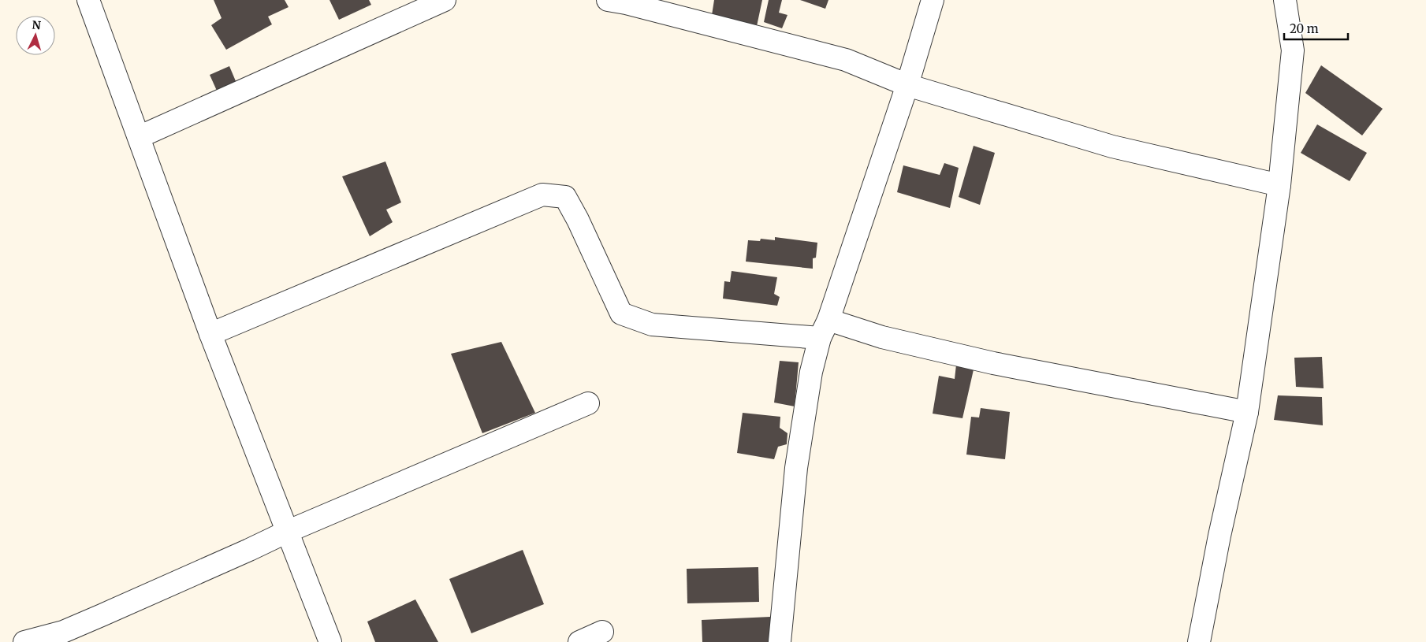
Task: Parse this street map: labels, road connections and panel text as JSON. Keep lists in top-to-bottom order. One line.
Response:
{"scale_bar":"20 m","north":"top"}
